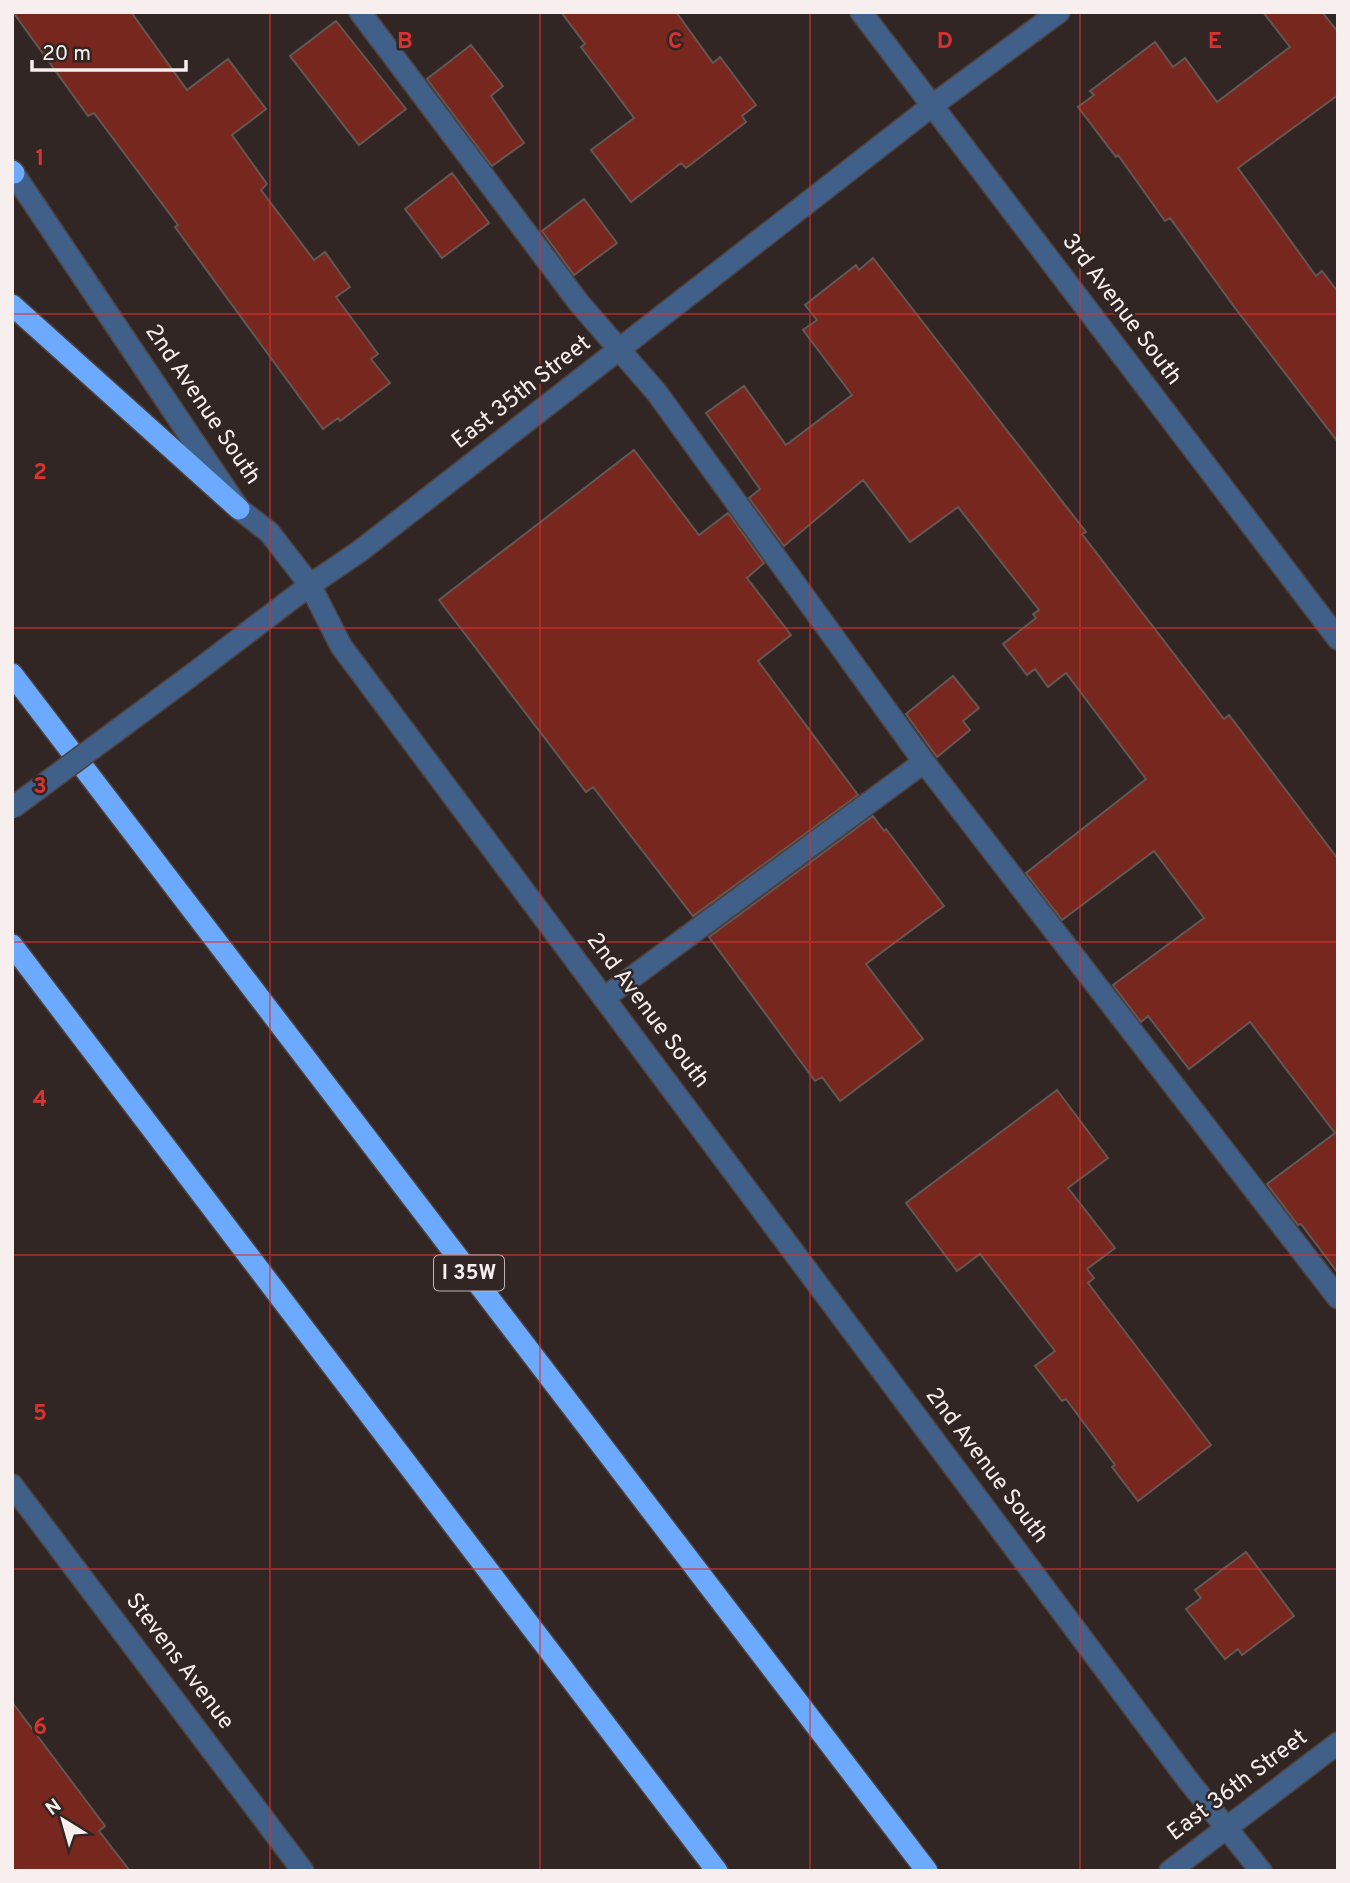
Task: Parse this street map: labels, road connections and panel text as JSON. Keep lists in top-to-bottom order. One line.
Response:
{"streets":{"highway":["I 35W"],"street":["3rd Avenue South","East 35th Street","2nd Avenue South","Stevens Avenue","East 36th Street"]},"crossings":[["3rd Avenue South","East 35th Street"],["East 35th Street","2nd Avenue South"],["2nd Avenue South","East 36th Street"]],"scale_bar":"20 m","north":"top left","grid":{"columns":["B","C","D","E"],"rows":["1","2","3","4","5","6"]}}
